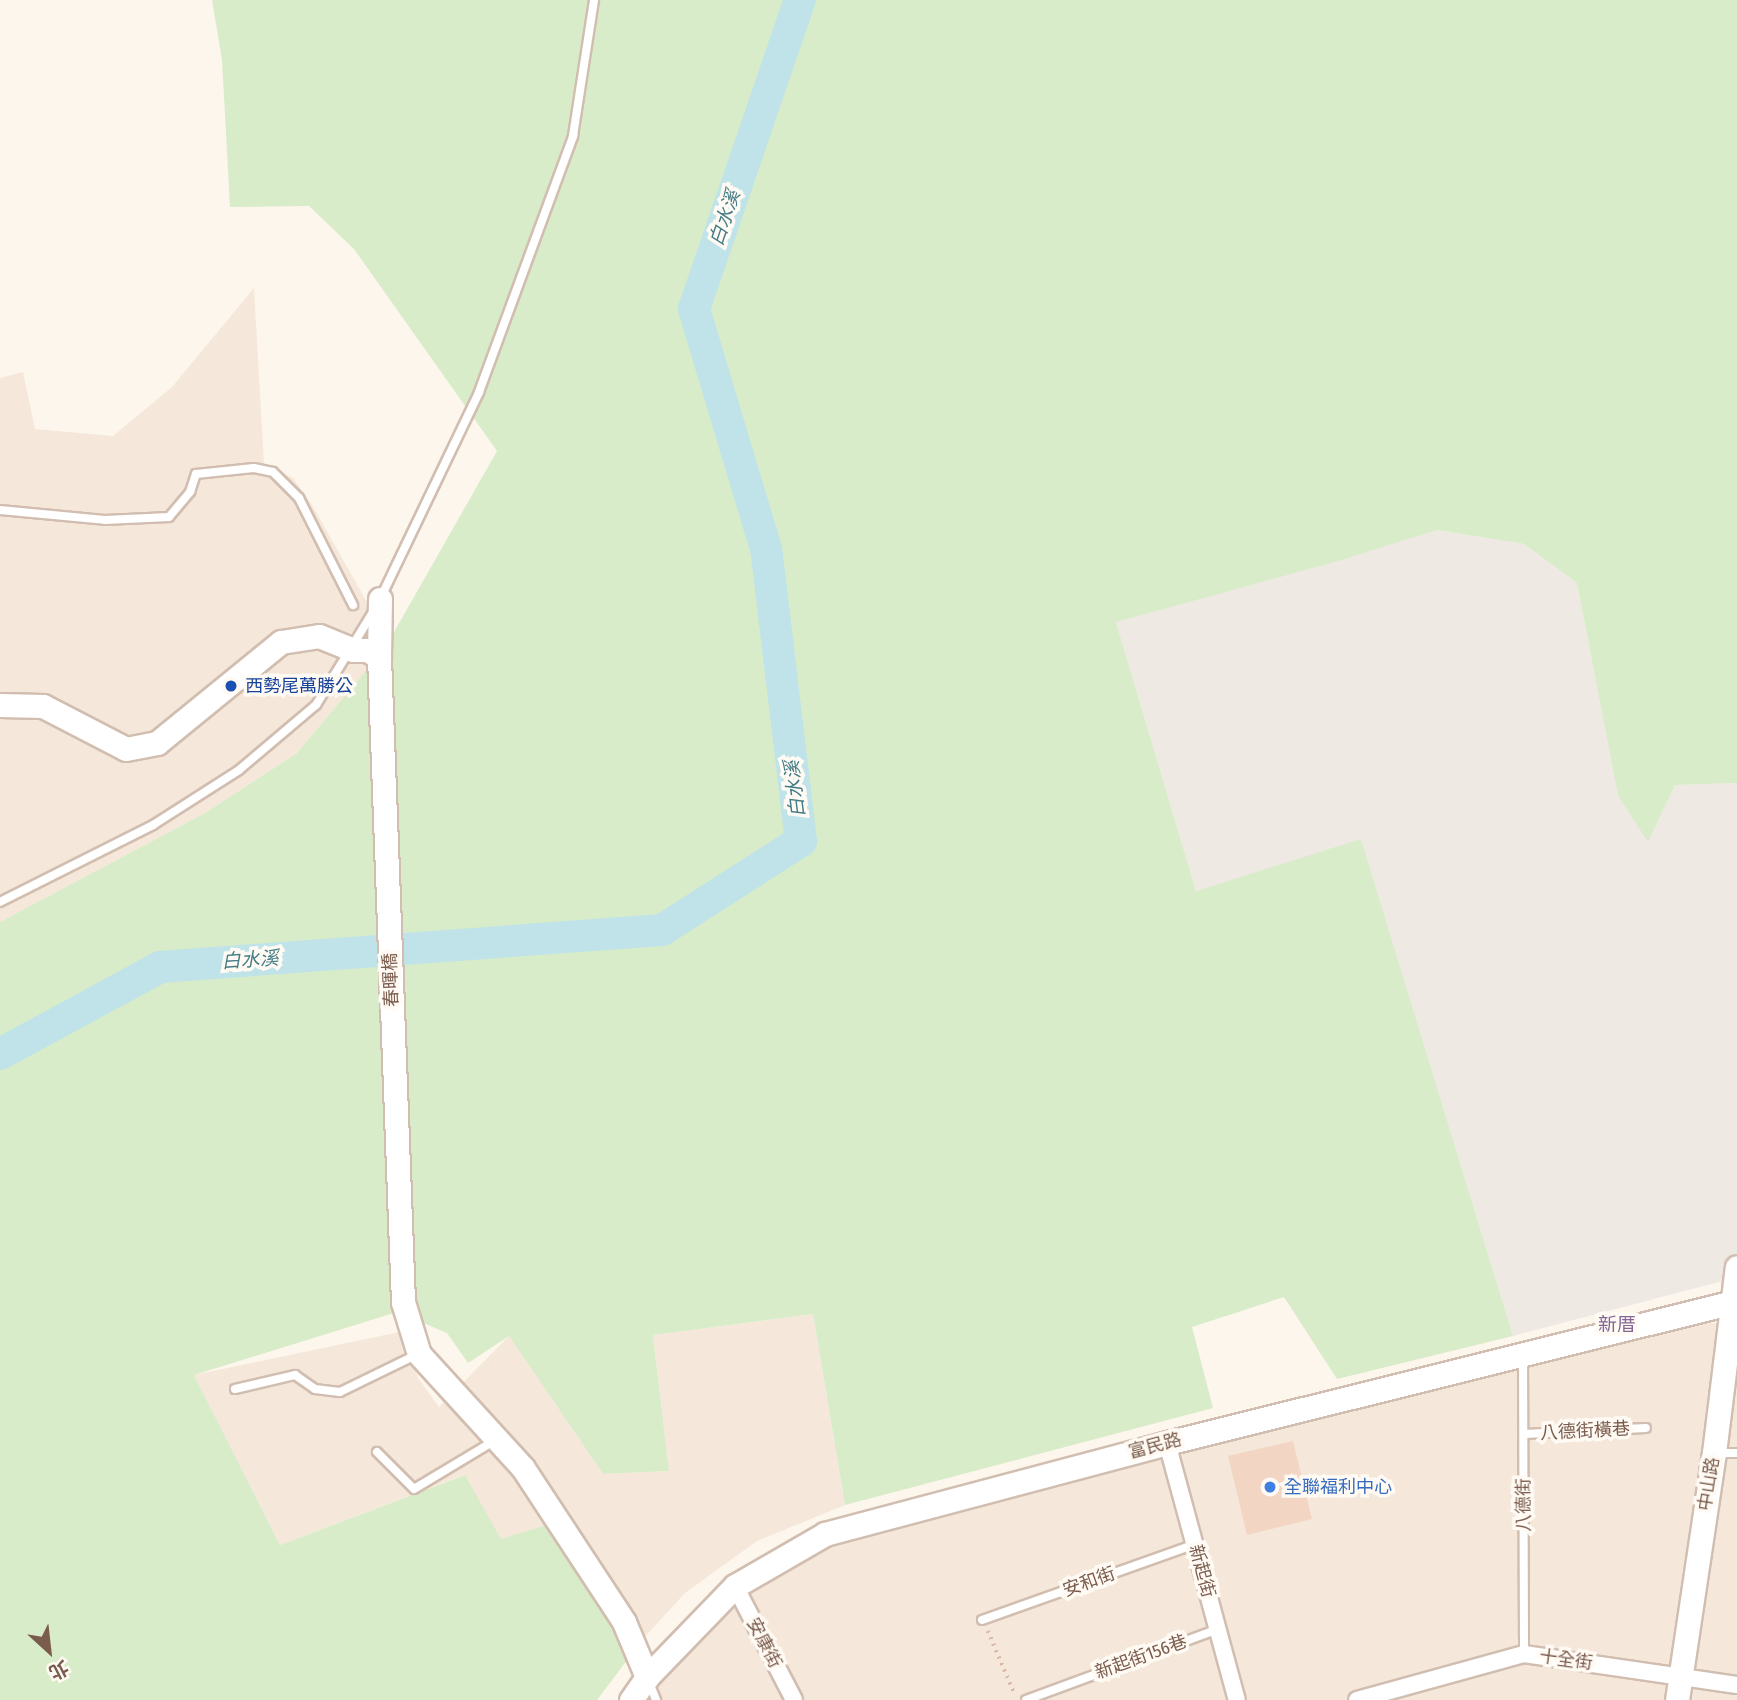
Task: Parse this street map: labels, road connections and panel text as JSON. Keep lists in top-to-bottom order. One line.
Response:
{"streets":{"street":["春暉橋","富民路","中山路","新起街","安康街","十全街"],"lane":["八德街橫巷","八德街","安和街","新起街156巷"]},"crossings":[["八德街橫巷","八德街"],["富民路","中山路"],["富民路","八德街"],["富民路","新起街"],["富民路","安康街"],["中山路","十全街"],["八德街","十全街"],["新起街","安和街"],["新起街","新起街156巷"]],"districts":["新厝"],"water":["白水溪"],"places":["西勢尾萬勝公","全聯福利中心"],"north":"bottom right"}
